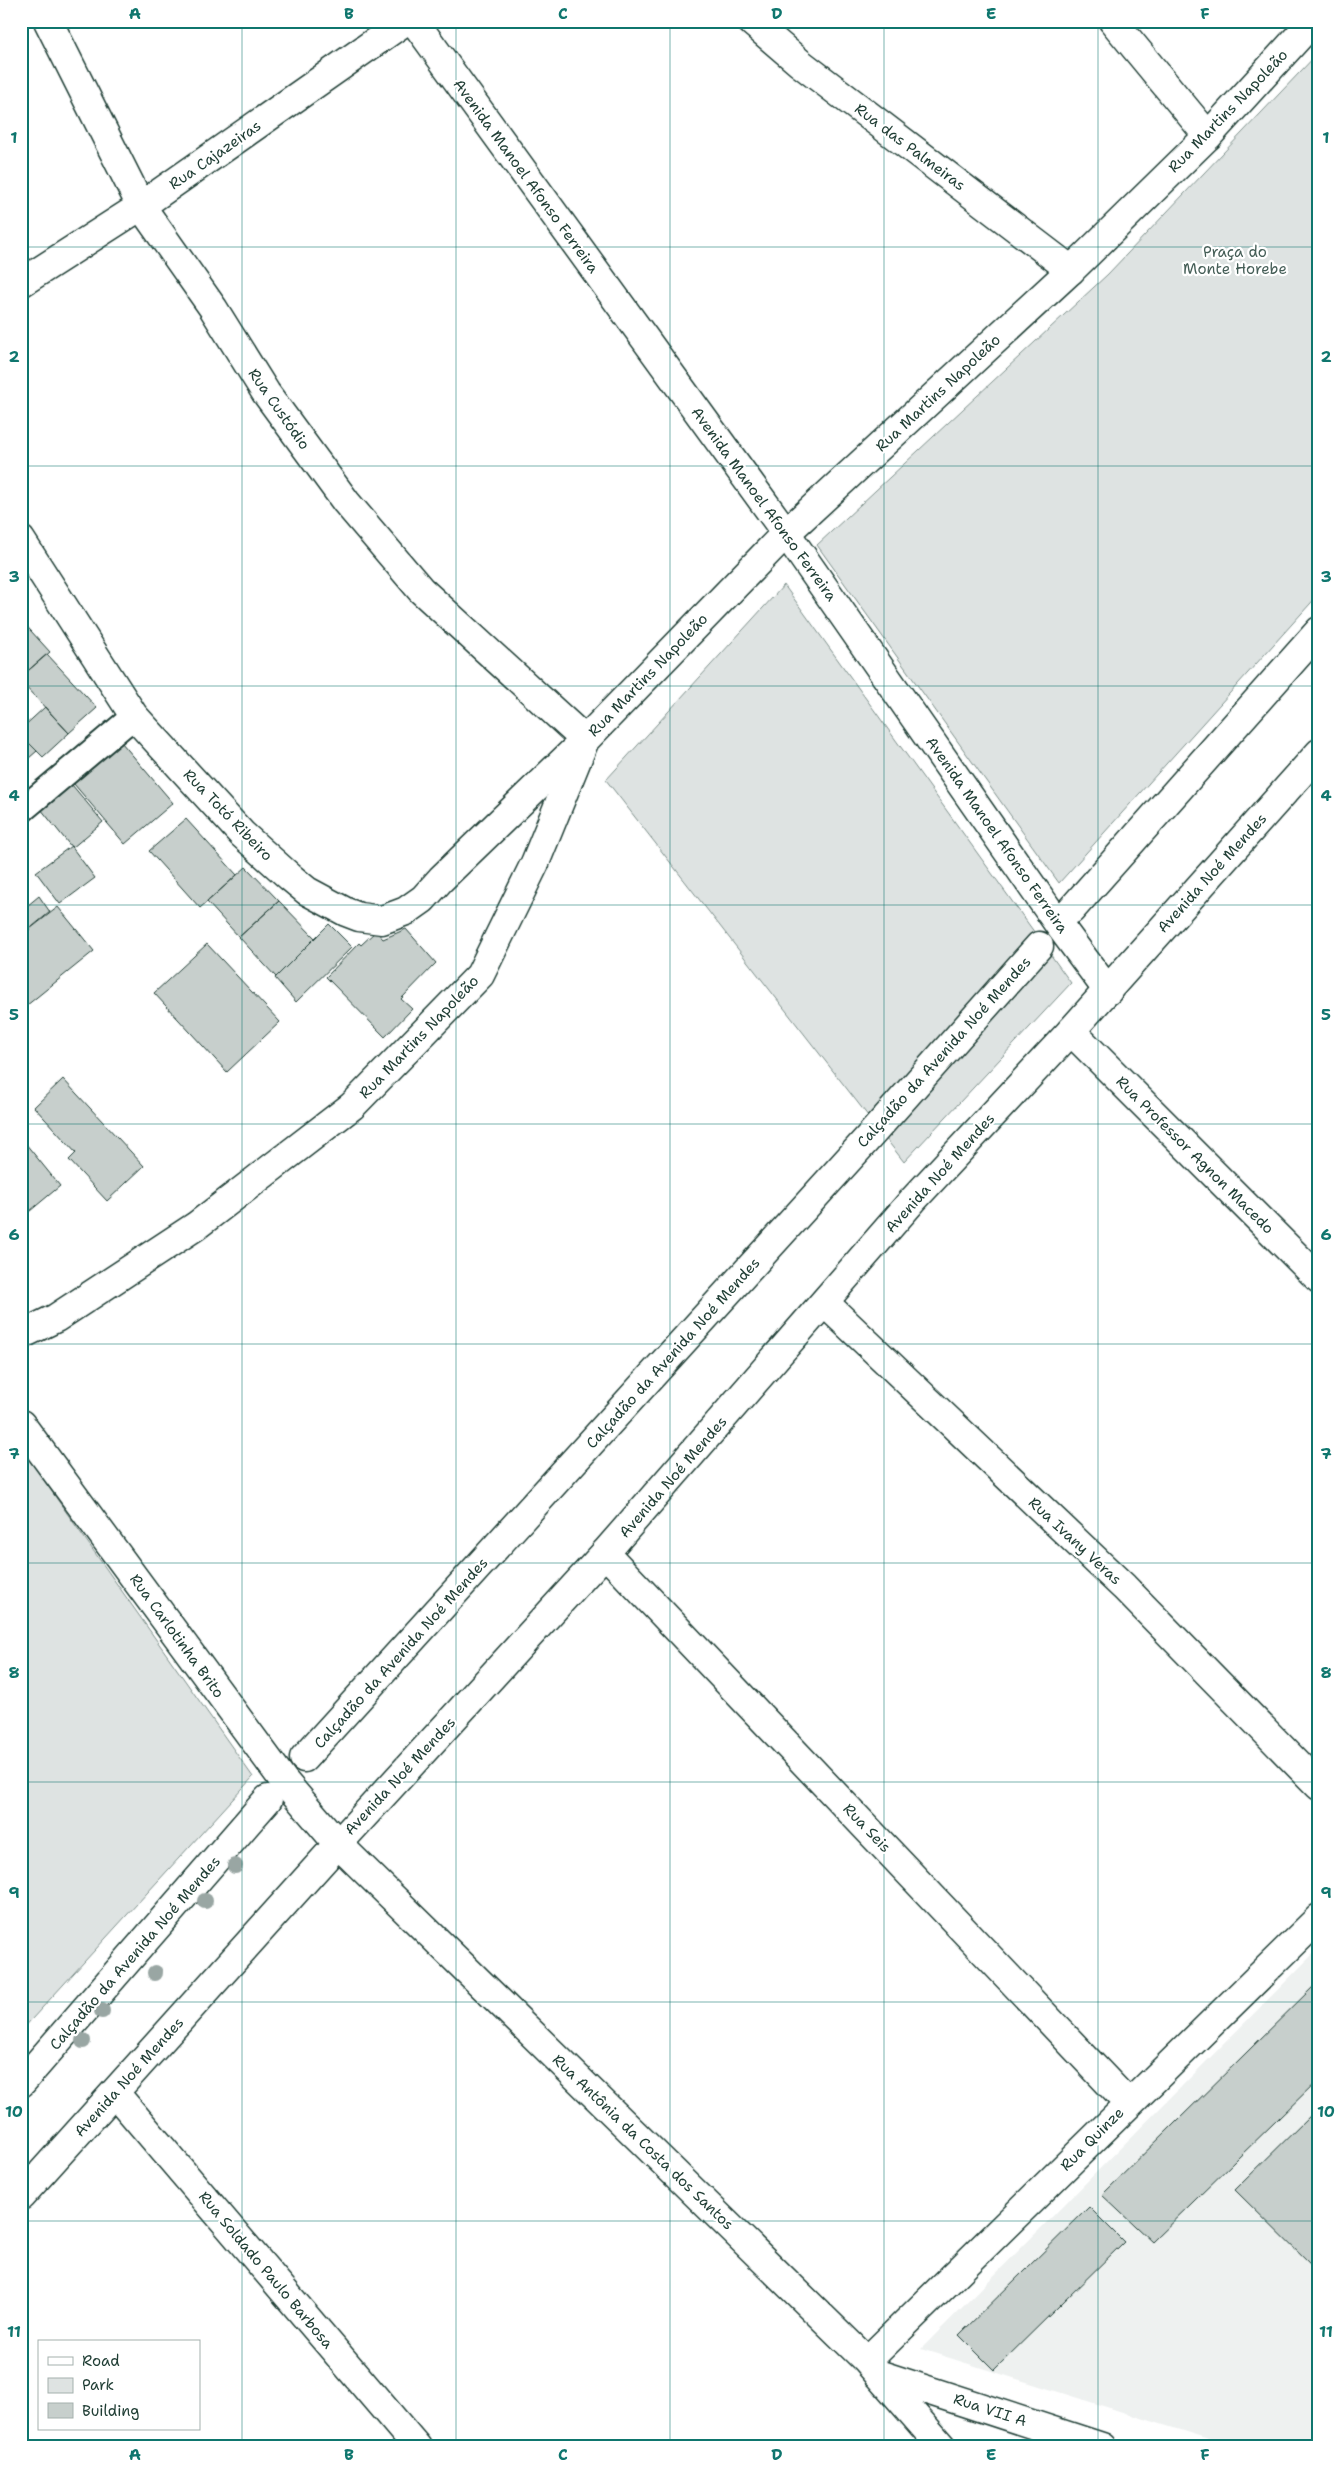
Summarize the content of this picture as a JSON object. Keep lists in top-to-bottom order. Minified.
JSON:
{"streets":{"street":["Rua Martins Napoleão","Rua das Palmeiras","Rua Cajazeiras","Avenida Manoel Afonso Ferreira","Rua Custódio","Rua Totó Ribeiro","Avenida Noé Mendes","Calçadão da Avenida Noé Mendes","Rua Professor Agnon Macedo","Rua Ivany Veras","Rua Carlotinha Brito","Rua Seis","Rua Quinze","Rua Antônia da Costa dos Santos","Rua Soldado Paulo Barbosa","Rua VII A"]},"crossings":[["Rua Martins Napoleão","Rua das Palmeiras"],["Rua Martins Napoleão","Avenida Manoel Afonso Ferreira"],["Rua Martins Napoleão","Rua Custódio"],["Rua Martins Napoleão","Rua Totó Ribeiro"],["Rua Cajazeiras","Rua Custódio"],["Avenida Manoel Afonso Ferreira","Avenida Noé Mendes"],["Rua Custódio","Rua Totó Ribeiro"],["Avenida Noé Mendes","Rua Professor Agnon Macedo"],["Avenida Noé Mendes","Rua Ivany Veras"],["Avenida Noé Mendes","Rua Carlotinha Brito"],["Avenida Noé Mendes","Rua Seis"],["Avenida Noé Mendes","Rua Antônia da Costa dos Santos"],["Avenida Noé Mendes","Rua Soldado Paulo Barbosa"],["Rua Carlotinha Brito","Rua Antônia da Costa dos Santos"],["Rua Seis","Rua Quinze"],["Rua Quinze","Rua Antônia da Costa dos Santos"],["Rua Quinze","Rua VII A"],["Rua Antônia da Costa dos Santos","Rua VII A"]],"parks":["Praça do Monte Horebe"],"legend":["Road","Park","Building"],"grid":{"columns":["A","B","C","D","E","F"],"rows":["1","2","3","4","5","6","7","8","9","10","11"]}}
